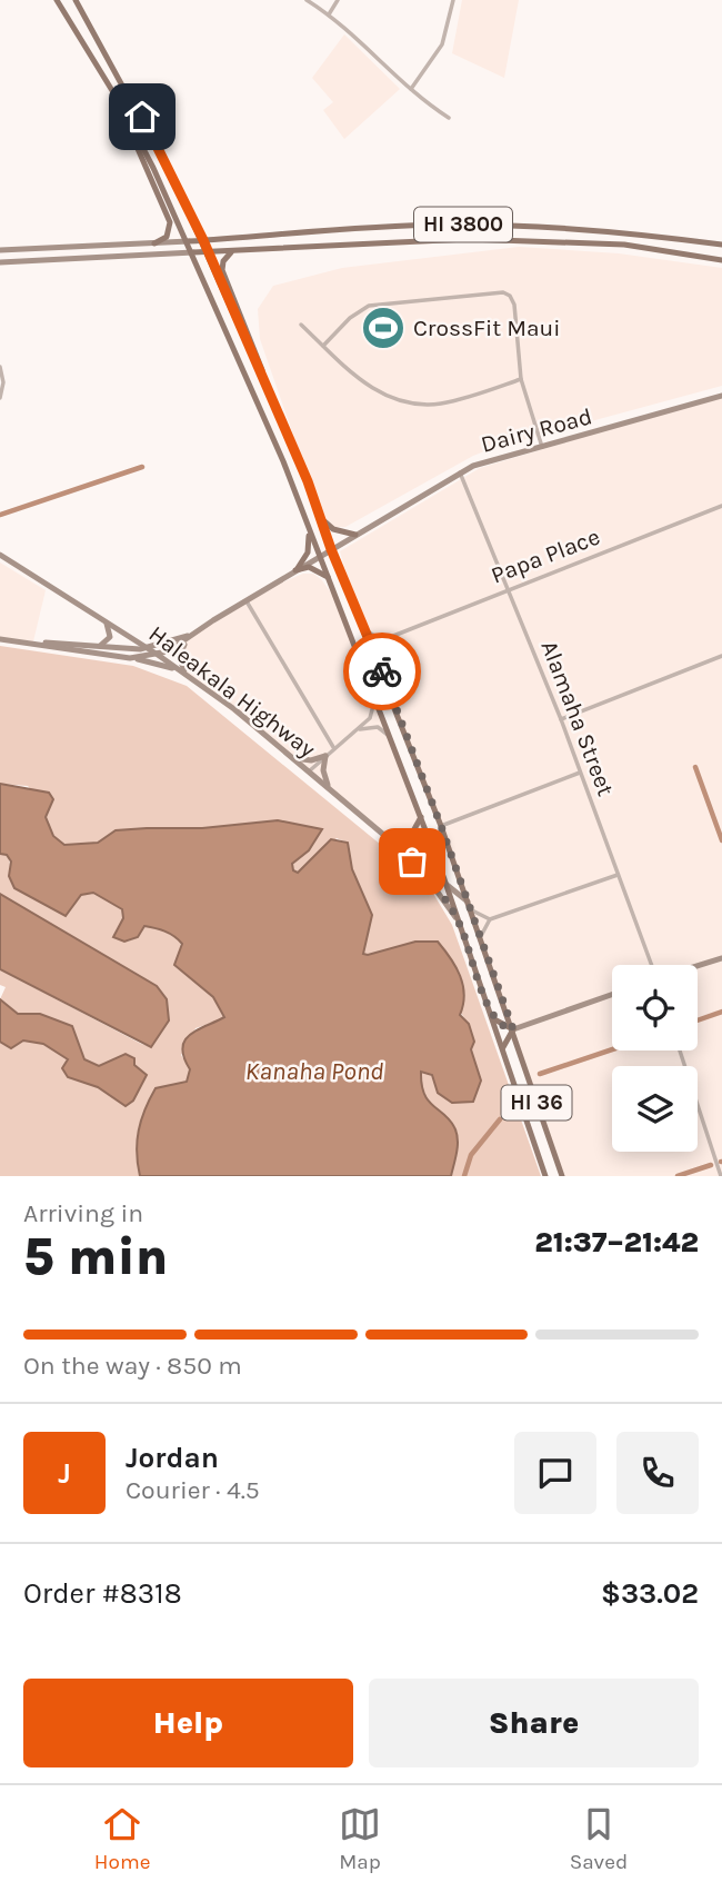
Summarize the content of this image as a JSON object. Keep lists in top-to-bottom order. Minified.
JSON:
{"streets":{"main road":["HI 3800","HI 36"],"street":["Dairy Road","Papa Place","Haleakala Highway","Alamaha Street"]},"crossings":[["HI 3800","HI 36"],["Dairy Road","Alamaha Street"],["Dairy Road","HI 36"],["Papa Place","Alamaha Street"],["Haleakala Highway","HI 36"]],"water":["Kanaha Pond"],"places":{"sports":["CrossFit Maui"]},"page":{"heading":["5 min","Arriving in","21:37–21:42"],"panel":["Jordan","Courier · 4.5","Order #8318","$33.02"],"bar":"On the way · 850 m","round":"J","buttons":["Help","Share"],"tabs":["Home","Map","Saved"]}}
